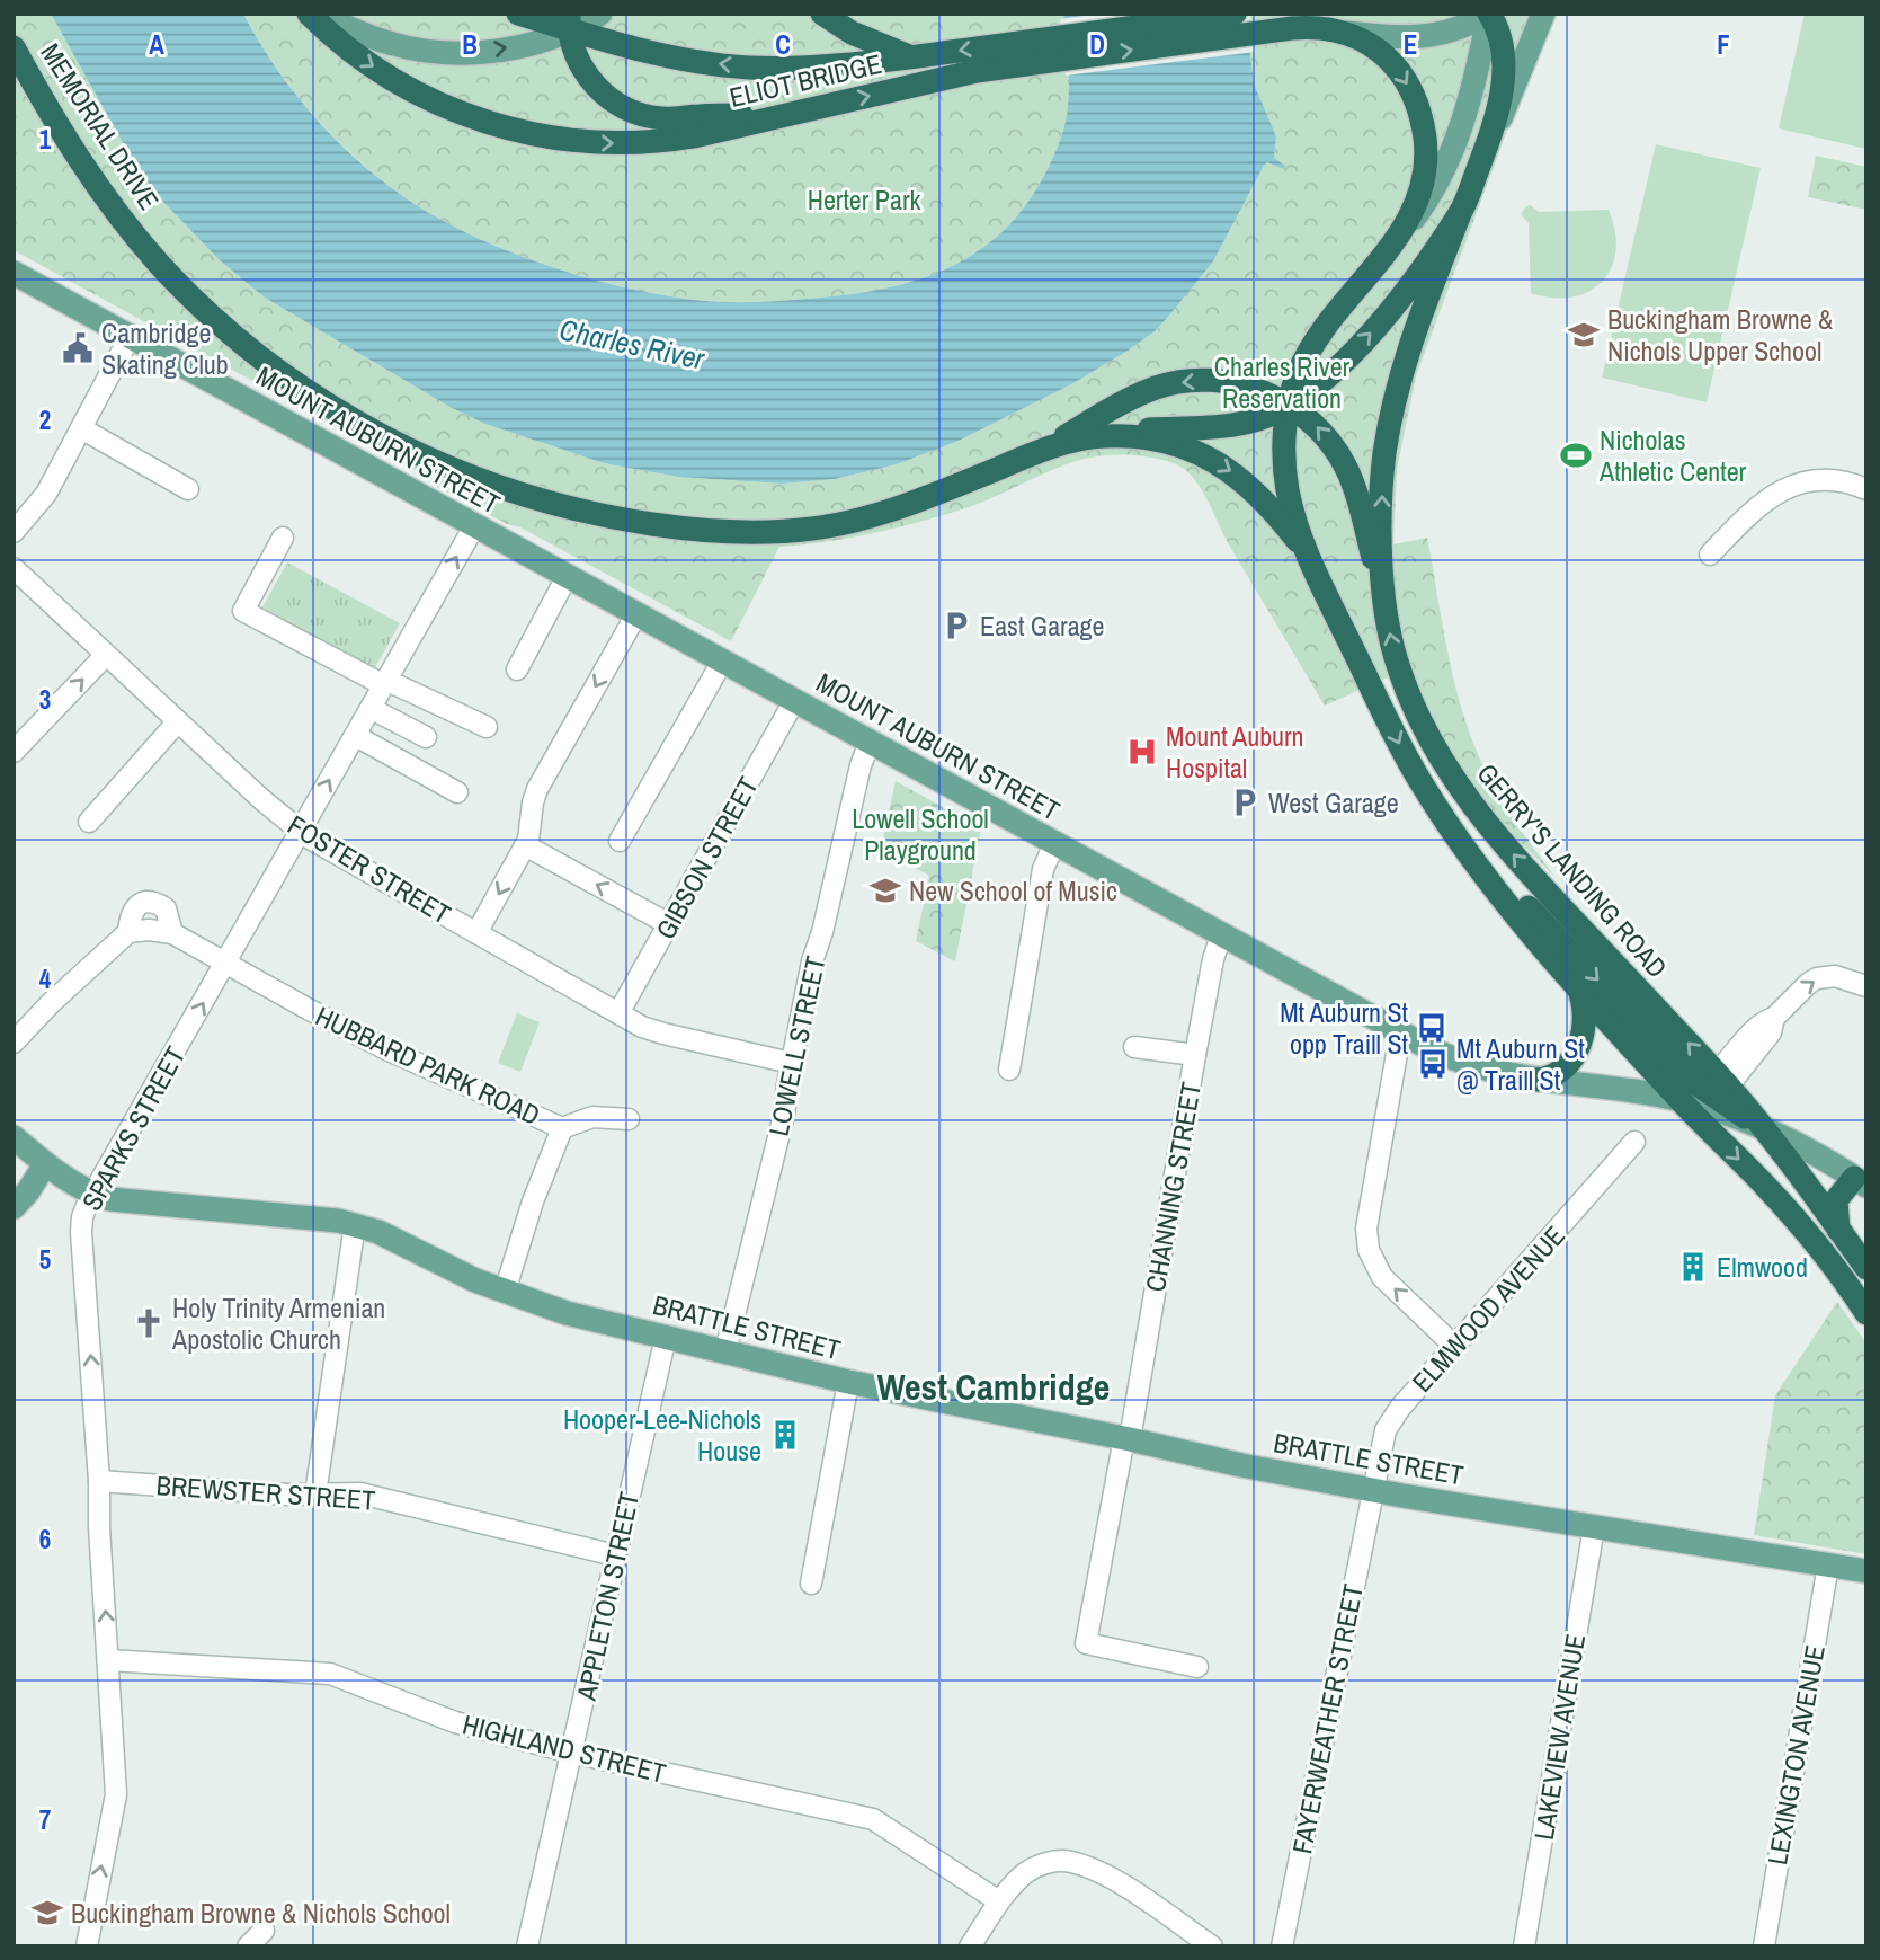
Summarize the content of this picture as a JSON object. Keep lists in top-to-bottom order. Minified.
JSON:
{"streets":{"highway":["ELIOT BRIDGE","MEMORIAL DRIVE","GERRY'S LANDING ROAD"],"main road":["MOUNT AUBURN STREET","BRATTLE STREET"],"street":["GIBSON STREET","FOSTER STREET","LOWELL STREET","HUBBARD PARK ROAD","SPARKS STREET","CHANNING STREET","ELMWOOD AVENUE","BREWSTER STREET","APPLETON STREET","FAYERWEATHER STREET","LAKEVIEW AVENUE","HIGHLAND STREET","LEXINGTON AVENUE"]},"crossings":[["MOUNT AUBURN STREET","GIBSON STREET"],["MOUNT AUBURN STREET","GERRY'S LANDING ROAD"],["MOUNT AUBURN STREET","LOWELL STREET"],["MOUNT AUBURN STREET","SPARKS STREET"],["MOUNT AUBURN STREET","CHANNING STREET"],["GIBSON STREET","FOSTER STREET"],["FOSTER STREET","LOWELL STREET"],["FOSTER STREET","SPARKS STREET"],["LOWELL STREET","BRATTLE STREET"],["HUBBARD PARK ROAD","SPARKS STREET"],["HUBBARD PARK ROAD","BRATTLE STREET"],["SPARKS STREET","BRATTLE STREET"],["SPARKS STREET","BREWSTER STREET"],["SPARKS STREET","HIGHLAND STREET"],["CHANNING STREET","BRATTLE STREET"],["ELMWOOD AVENUE","BRATTLE STREET"],["ELMWOOD AVENUE","FAYERWEATHER STREET"],["BRATTLE STREET","APPLETON STREET"],["BRATTLE STREET","FAYERWEATHER STREET"],["BRATTLE STREET","LAKEVIEW AVENUE"],["BRATTLE STREET","LEXINGTON AVENUE"],["BREWSTER STREET","APPLETON STREET"],["APPLETON STREET","HIGHLAND STREET"]],"one_way":["SPARKS STREET"],"districts":["West Cambridge"],"water":["Charles River"],"parks":["Herter Park","Charles River Reservation","Lowell School Playground"],"places":{"school or university":["Buckingham Browne & Nichols Upper School","New School of Music","Buckingham Browne & Nichols School"],"public building":["Cambridge Skating Club"],"sports":["Nicholas Athletic Center"],"parking":["East Garage","West Garage"],"hospital":["Mount Auburn Hospital"],"bus stop":["Mt Auburn St opp Traill St","Mt Auburn St @ Traill St"],"building":["Elmwood","Hooper-Lee-Nichols House"],"church":["Holy Trinity Armenian Apostolic Church"]},"grid":{"columns":["A","B","C","D","E","F"],"rows":["1","2","3","4","5","6","7"]}}
